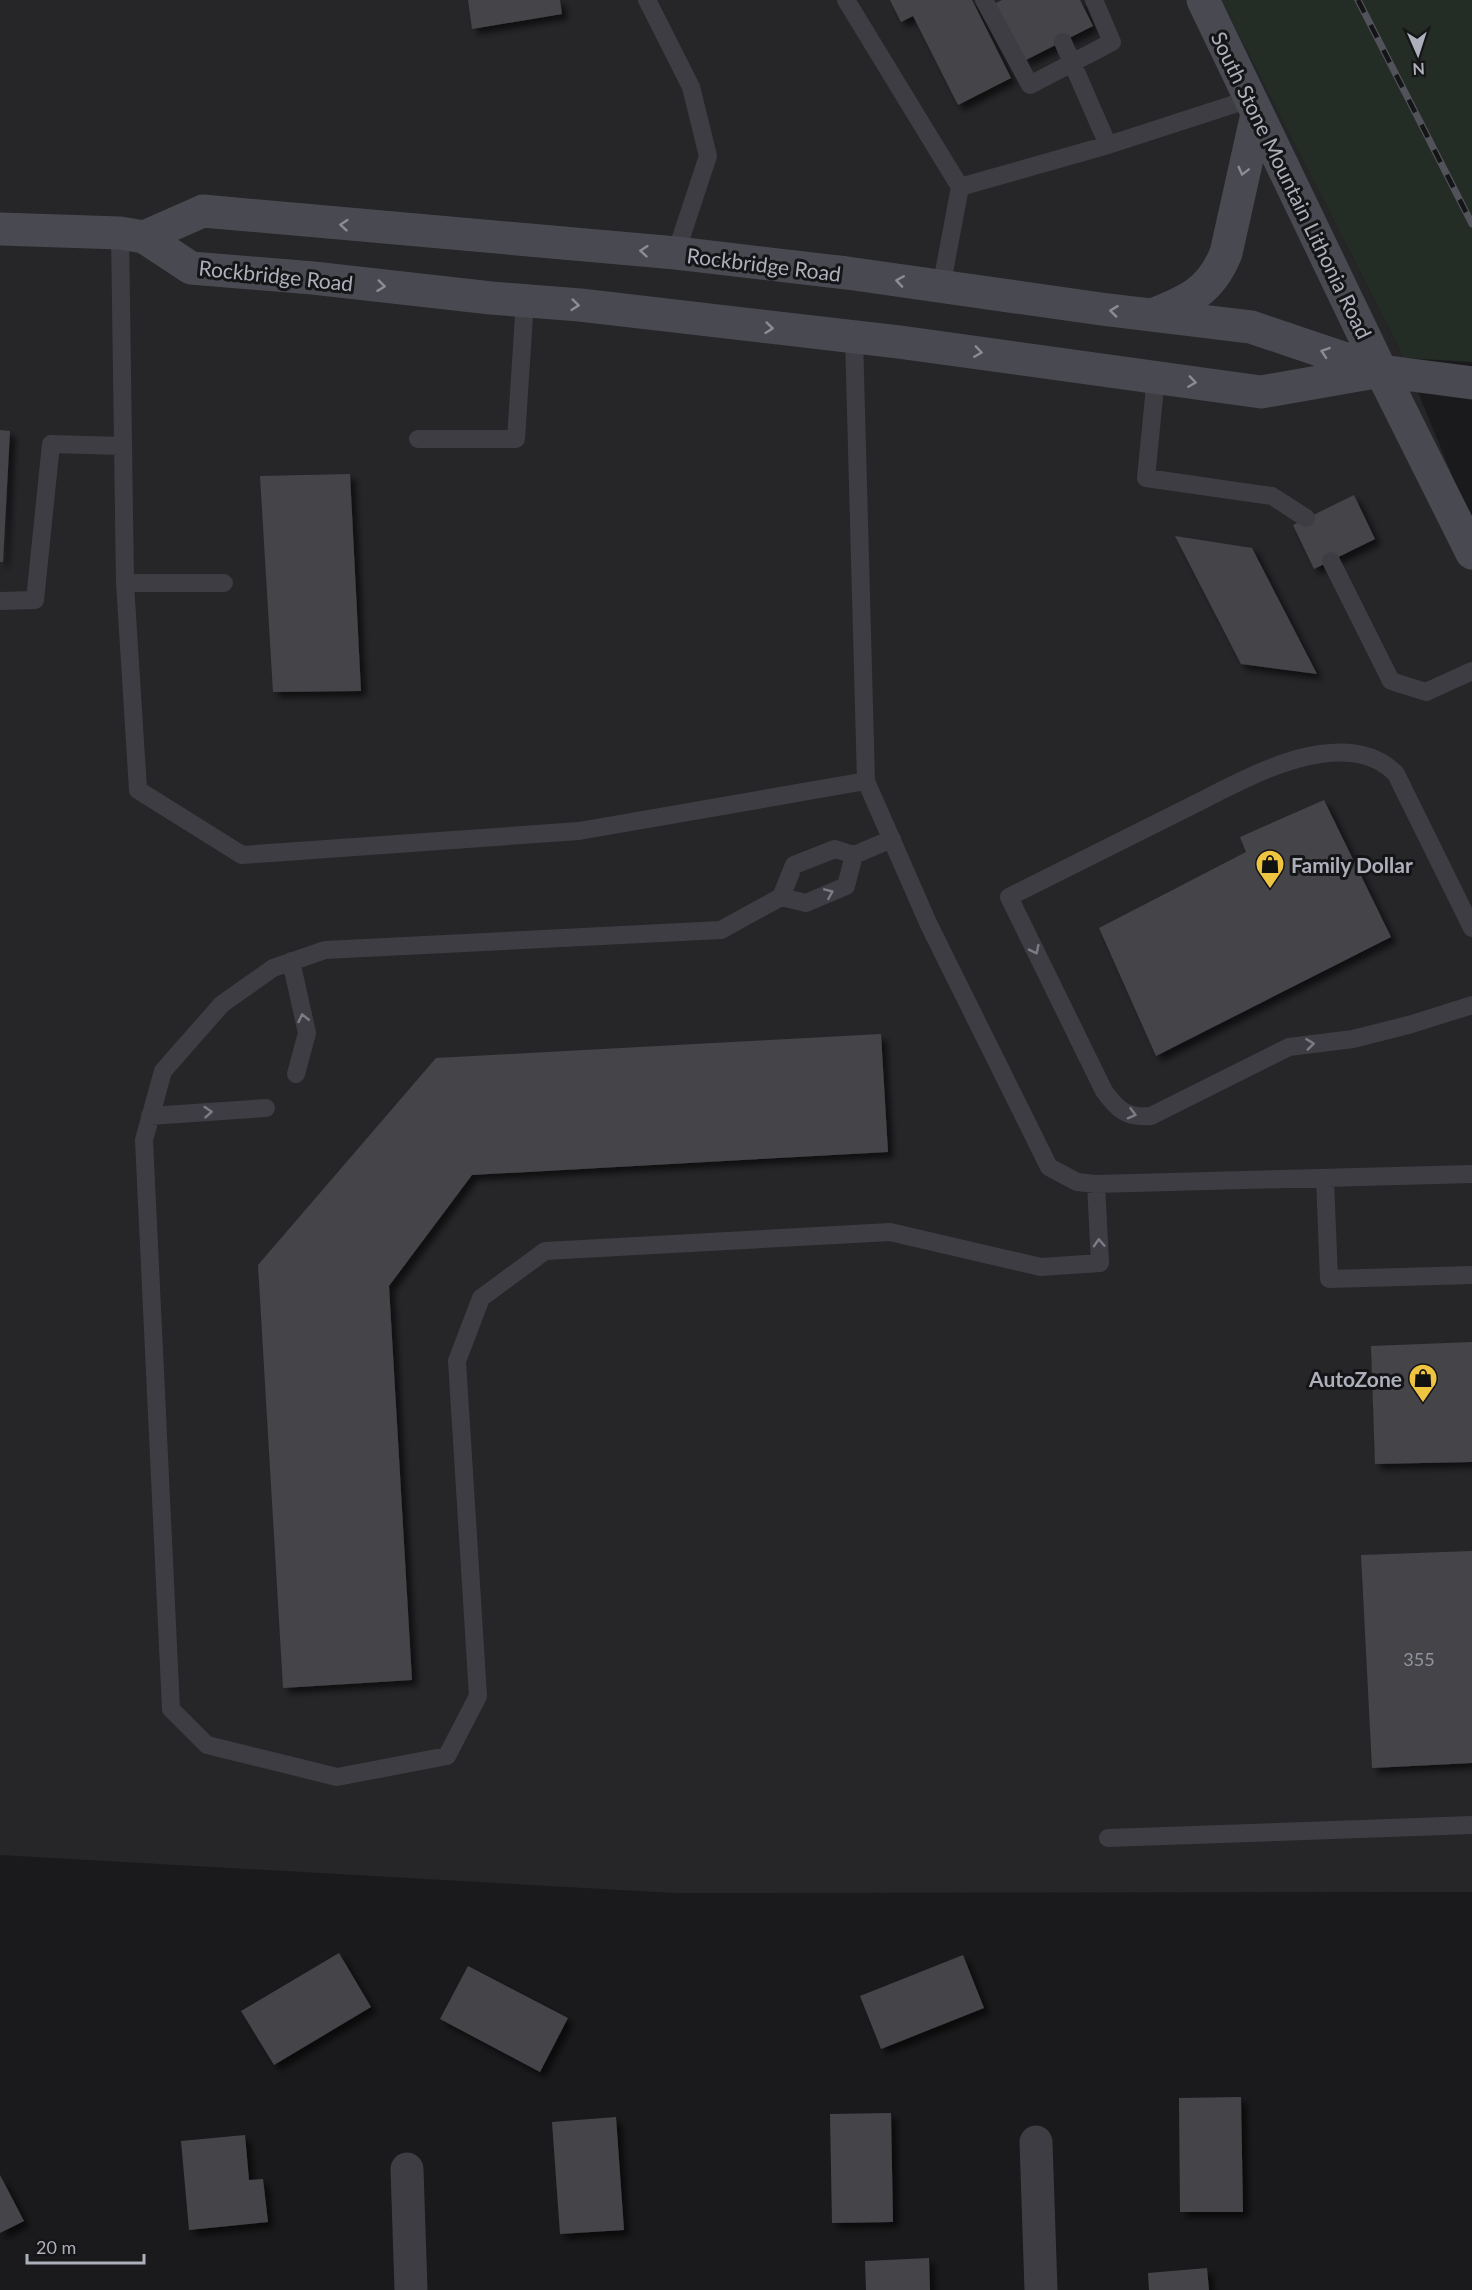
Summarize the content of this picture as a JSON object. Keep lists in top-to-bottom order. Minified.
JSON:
{"streets":{"main road":["South Stone Mountain Lithonia Road","Rockbridge Road"]},"crossings":[["South Stone Mountain Lithonia Road","Rockbridge Road"]],"places":{"shop":["Family Dollar","AutoZone"]},"house_numbers":["355"],"scale_bar":"20 m","north":"bottom"}
